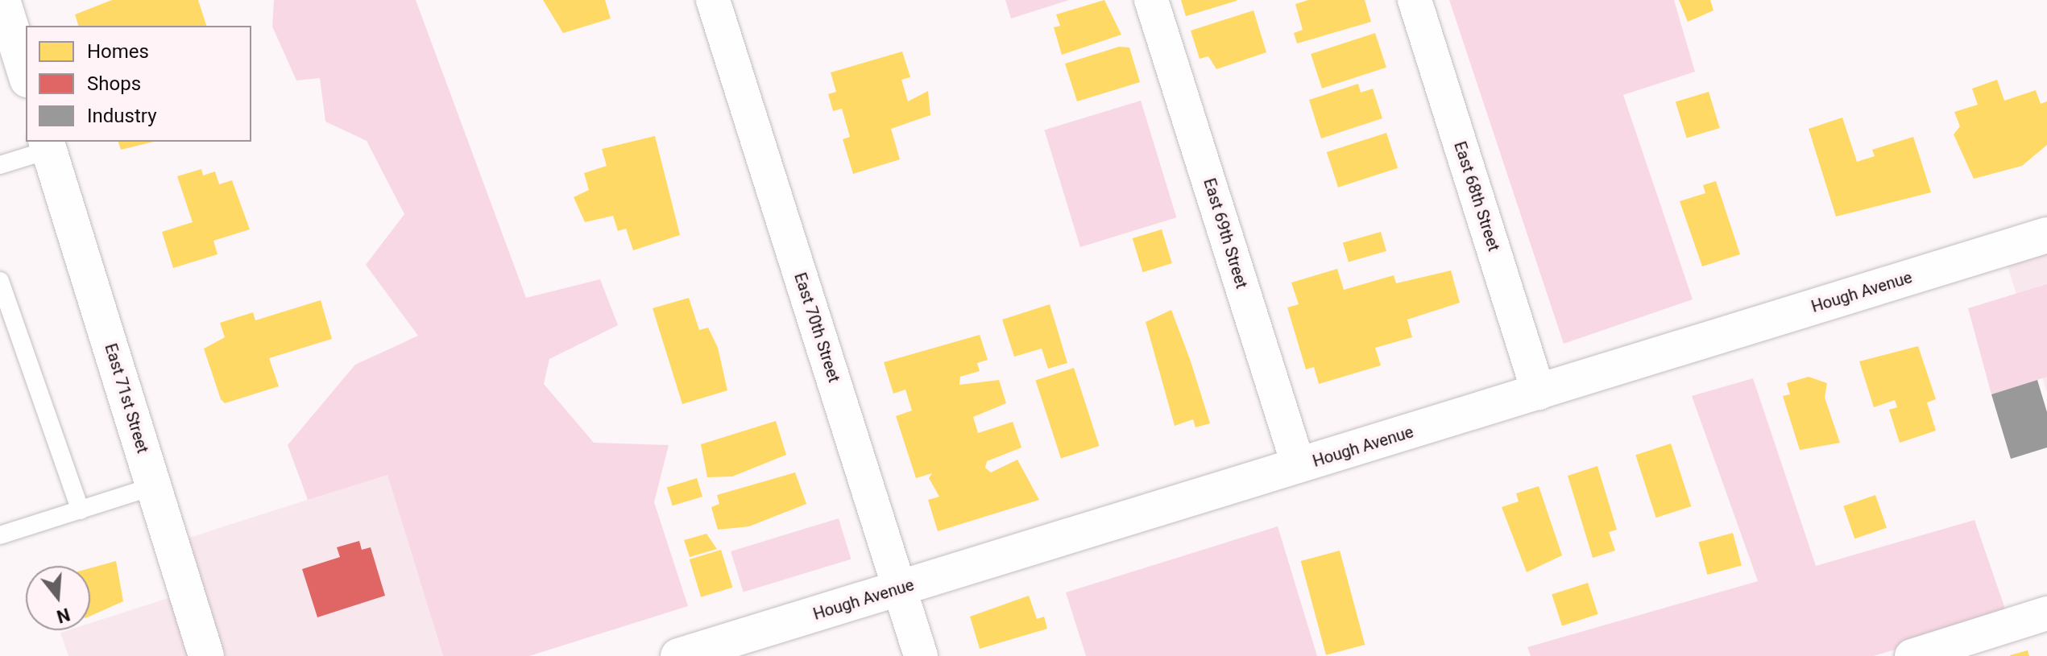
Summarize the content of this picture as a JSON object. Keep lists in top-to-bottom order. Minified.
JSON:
{"streets":{"street":["East 68th Street","East 69th Street","Hough Avenue","East 70th Street","East 71st Street"]},"crossings":[["East 68th Street","Hough Avenue"],["East 69th Street","Hough Avenue"],["Hough Avenue","East 70th Street"]],"legend":["Homes","Shops","Industry"],"north":"bottom"}
